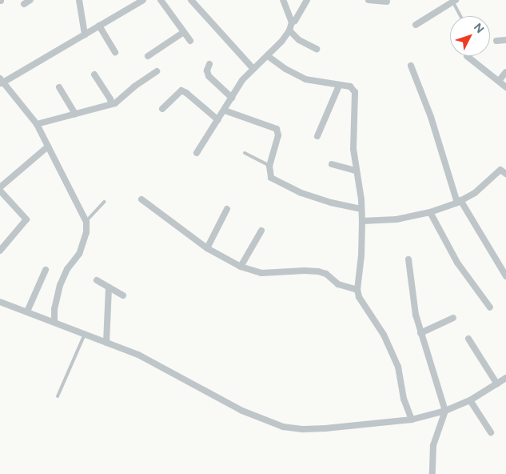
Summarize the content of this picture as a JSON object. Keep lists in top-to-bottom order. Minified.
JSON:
{"north":"top right"}
